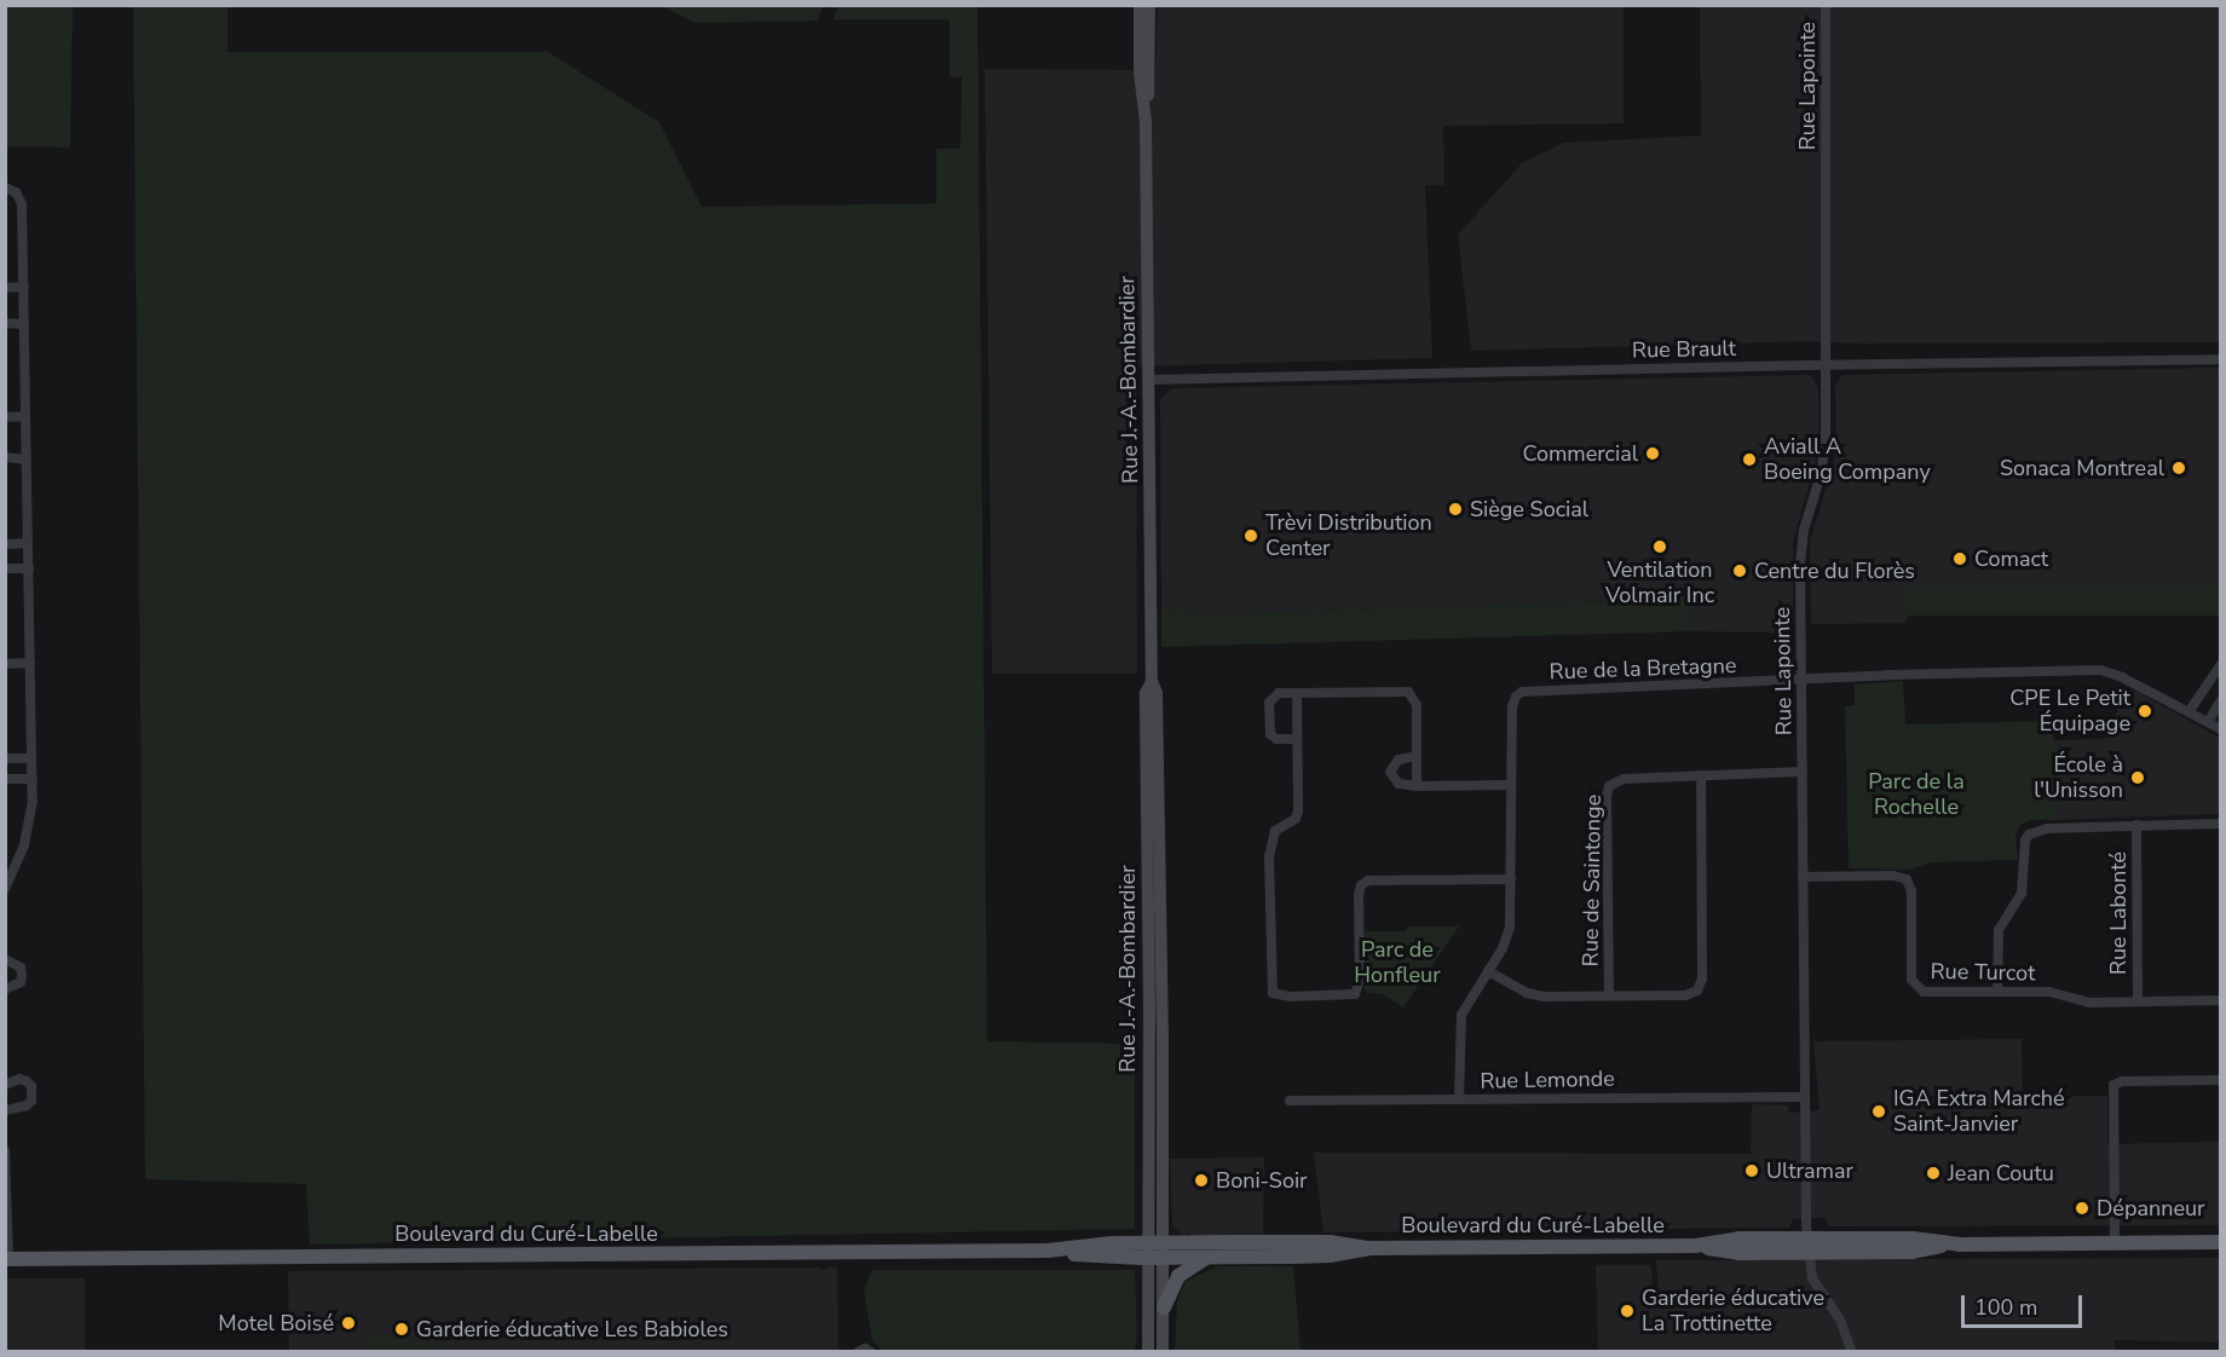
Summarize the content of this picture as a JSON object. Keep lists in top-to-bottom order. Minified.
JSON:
{"streets":{"main road":["Boulevard du Curé-Labelle"],"street":["Rue Lapointe","Rue Brault","Rue J.-A.-Bombardier","Rue de la Bretagne","Rue de Saintonge","Rue Labonté","Rue Turcot","Rue Lemonde"]},"crossings":[["Rue Lapointe","Rue Brault"],["Rue Lapointe","Rue de la Bretagne"],["Rue Lapointe","Rue de Saintonge"],["Rue Lapointe","Rue Turcot"],["Rue Lapointe","Rue Lemonde"],["Rue Lapointe","Boulevard du Curé-Labelle"],["Rue Brault","Rue J.-A.-Bombardier"],["Rue J.-A.-Bombardier","Boulevard du Curé-Labelle"],["Rue de la Bretagne","Rue Lemonde"],["Rue Labonté","Rue Turcot"]],"parks":["Parc de la Rochelle","Parc de Honfleur"],"places":["Commercial","Aviall A Boeing Company","Sonaca Montreal","Siège Social","Trèvi Distribution Center","Ventilation Volmair Inc","Comact","Centre du Florès","CPE Le Petit Équipage","École à l'Unisson","IGA Extra Marché Saint-Janvier","Ultramar","Jean Coutu","Boni-Soir","Dépanneur","Garderie éducative La Trottinette","Motel Boisé","Garderie éducative Les Babioles"],"scale_bar":"100 m"}
